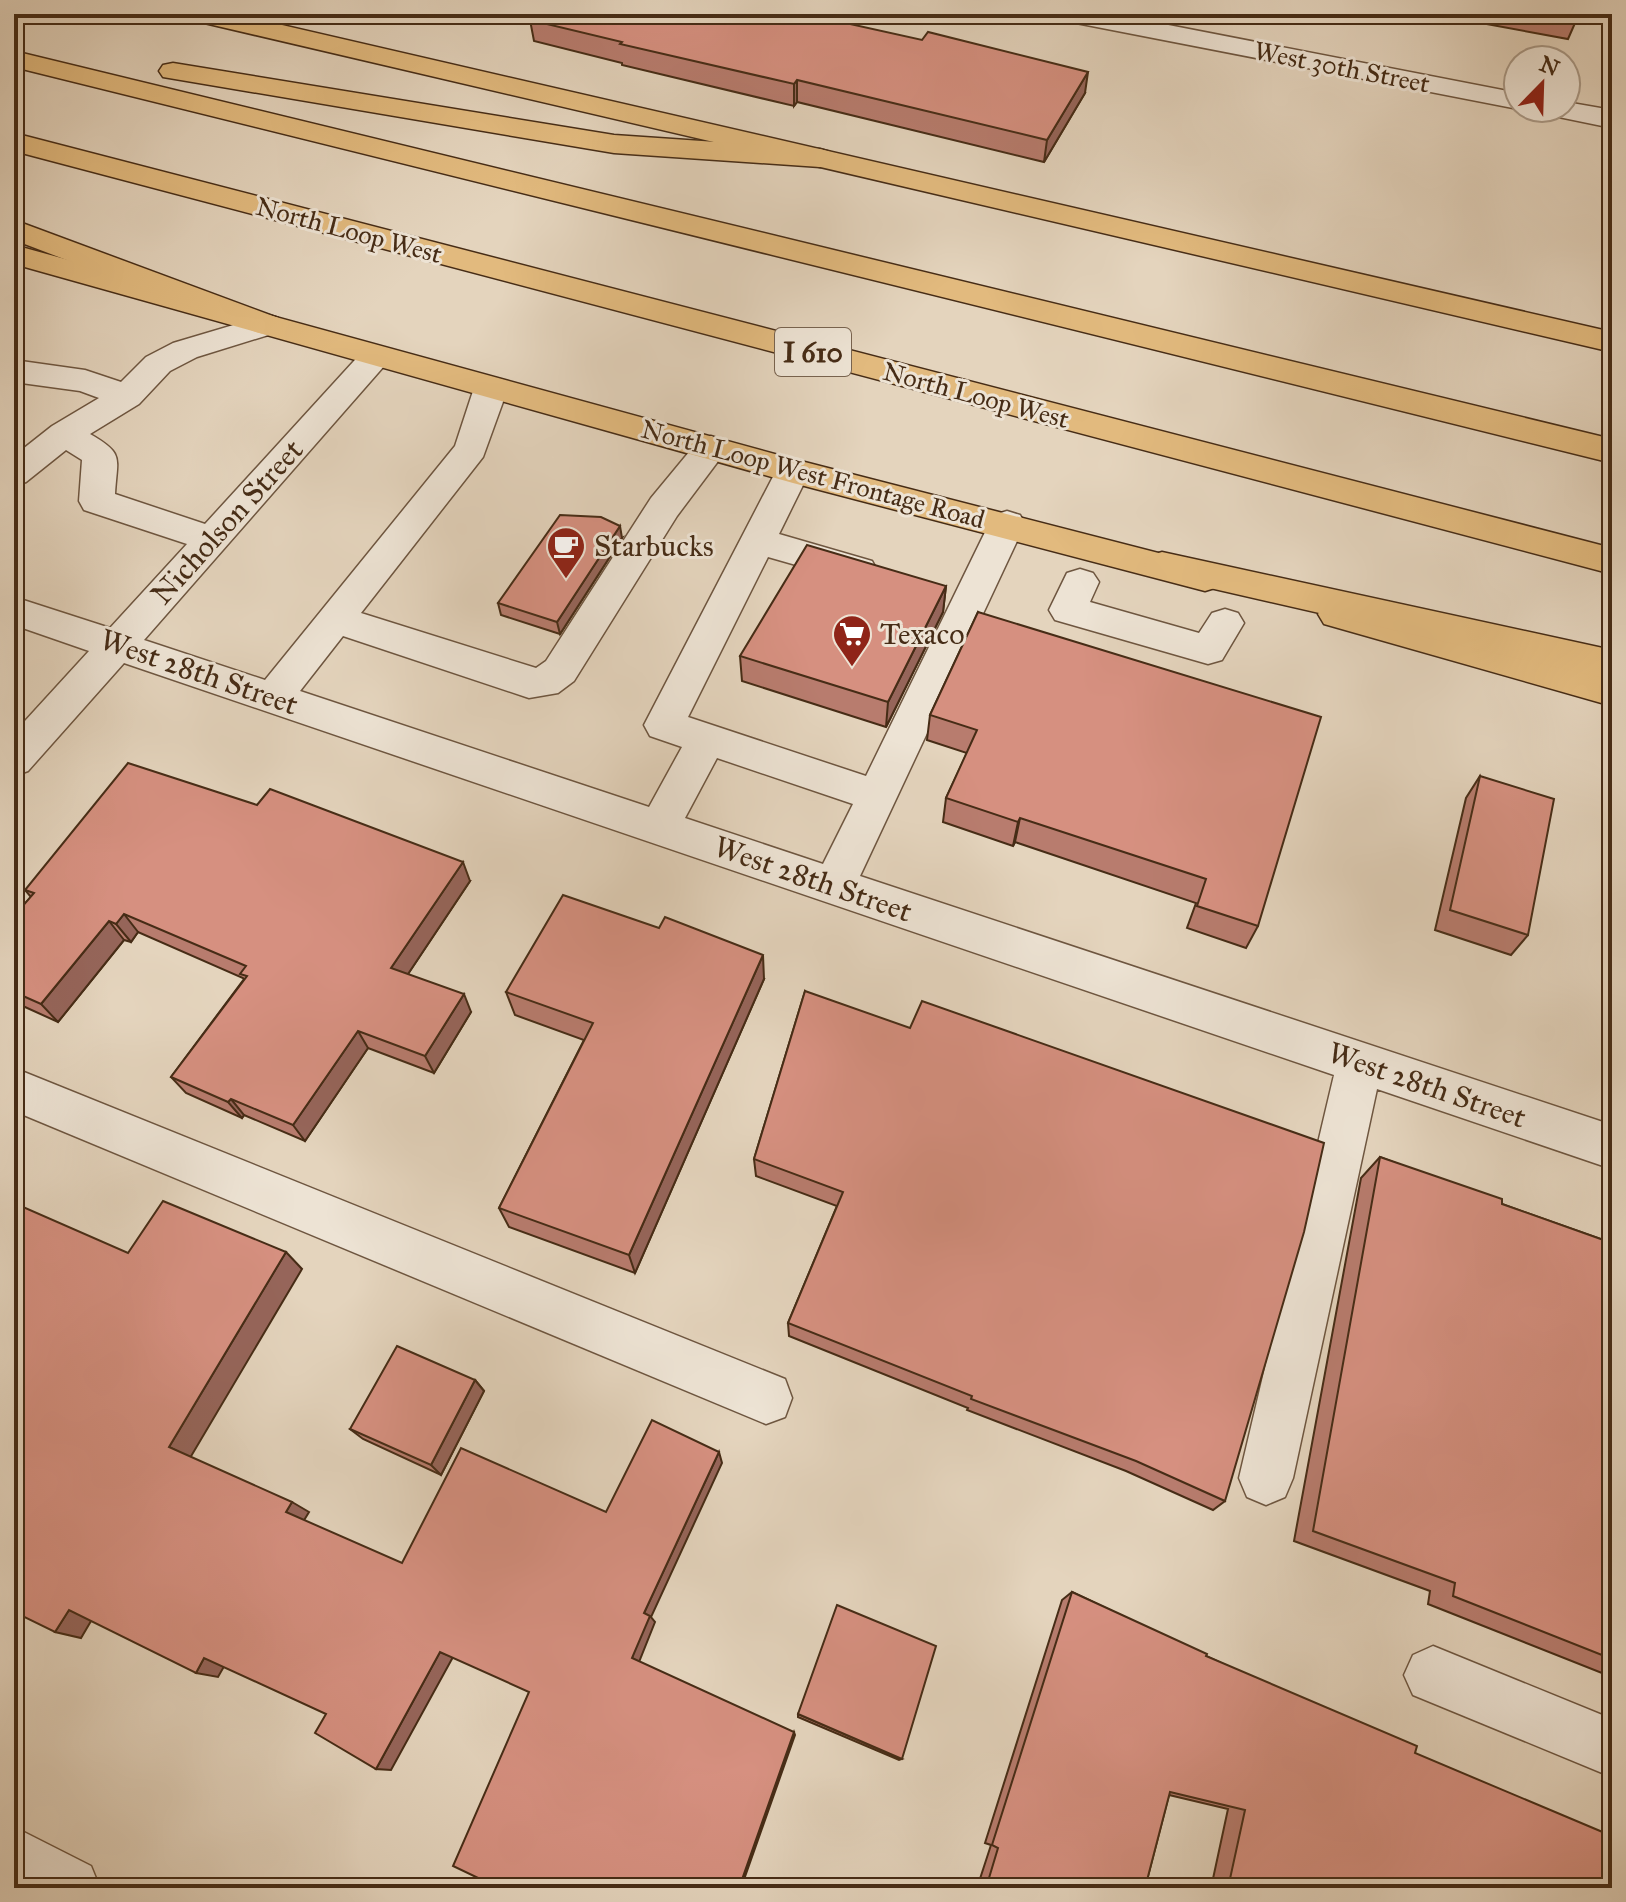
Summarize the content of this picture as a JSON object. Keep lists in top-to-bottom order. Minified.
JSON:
{"streets":{"main road":["North Loop West","I 610","North Loop West Frontage Road"],"street":["West 30th Street","Nicholson Street","West 28th Street"]},"crossings":[["North Loop West Frontage Road","Nicholson Street"],["Nicholson Street","West 28th Street"]],"places":{"cafe":["Starbucks"],"supermarket":["Texaco"]},"north":"top right"}
